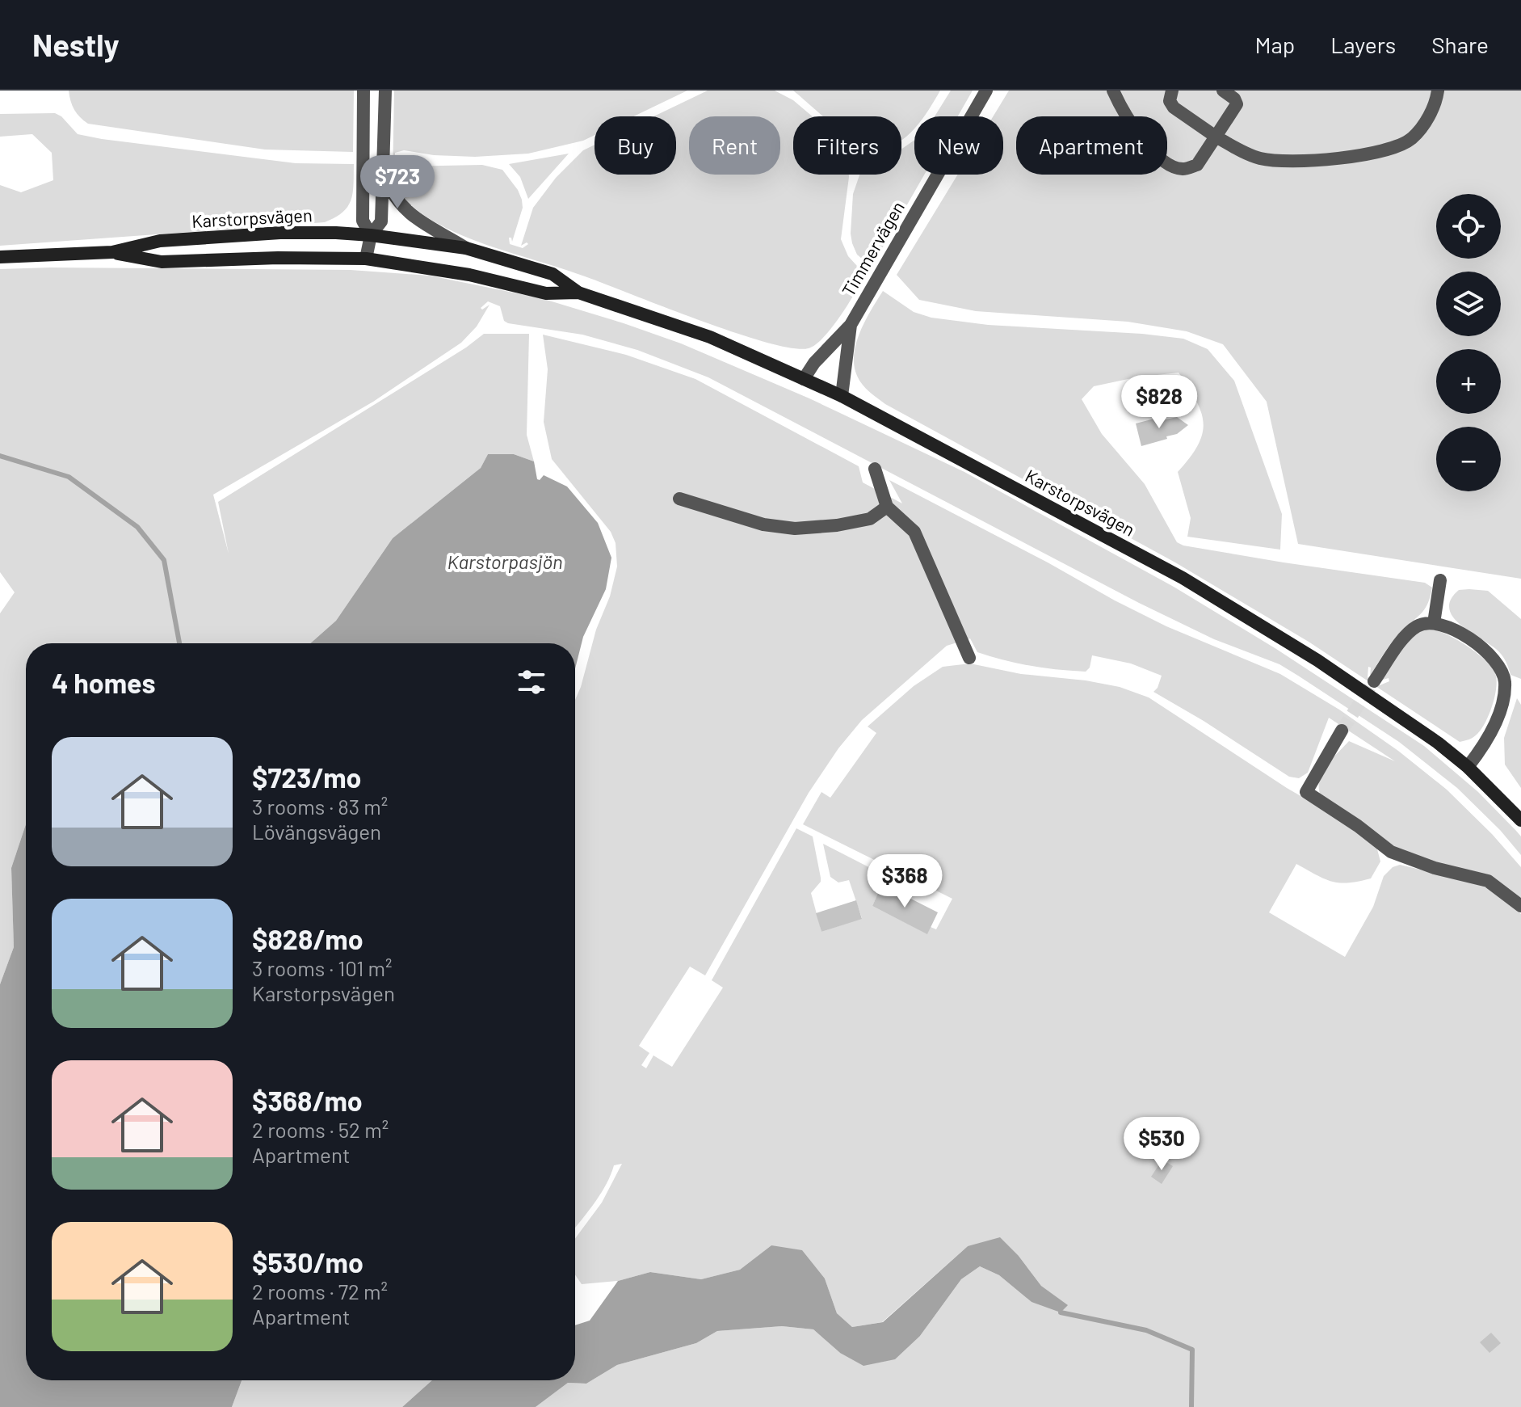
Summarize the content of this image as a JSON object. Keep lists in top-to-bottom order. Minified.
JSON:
{"streets":{"main road":["Karstorpsvägen"],"street":["Timmervägen"]},"crossings":[["Karstorpsvägen","Timmervägen"]],"water":["Karstorpasjön"],"page":{"header":"Nestly","nav":["Map","Layers","Share"],"chip":["Buy","Rent","Filters","New","Apartment"],"price":["$723","$828","$368","$530"],"map_buttons":["+","−"],"heading":"4 homes","list":[{"name":"$723/mo","note":"3 rooms · 83 m² · Lövängsvägen"},{"name":"$828/mo","note":"3 rooms · 101 m² · Karstorpsvägen"},{"name":"$368/mo","note":"2 rooms · 52 m² · Apartment"},{"name":"$530/mo","note":"2 rooms · 72 m² · Apartment"}]}}
